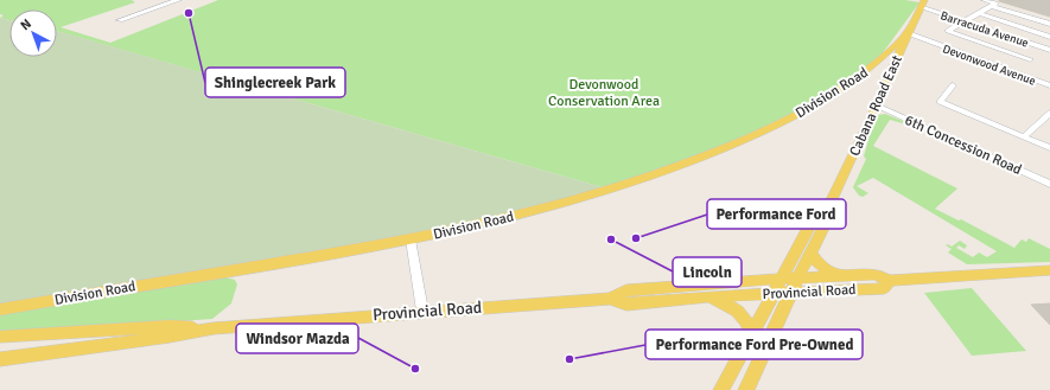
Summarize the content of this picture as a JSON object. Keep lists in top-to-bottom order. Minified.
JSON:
{"streets":{"main road":["Division Road","Cabana Road East","Provincial Road"],"street":["Barracuda Avenue","Devonwood Avenue","6th Concession Road"]},"crossings":[["Barracuda Avenue","Cabana Road East"],["Devonwood Avenue","Division Road"],["Devonwood Avenue","Cabana Road East"],["Division Road","Cabana Road East"],["Cabana Road East","6th Concession Road"],["Cabana Road East","Provincial Road"]],"parks":["Devonwood Conservation Area"],"places":["Shinglecreek Park","Performance Ford","Lincoln","Performance Ford Pre-Owned","Windsor Mazda"],"north":"top left"}
